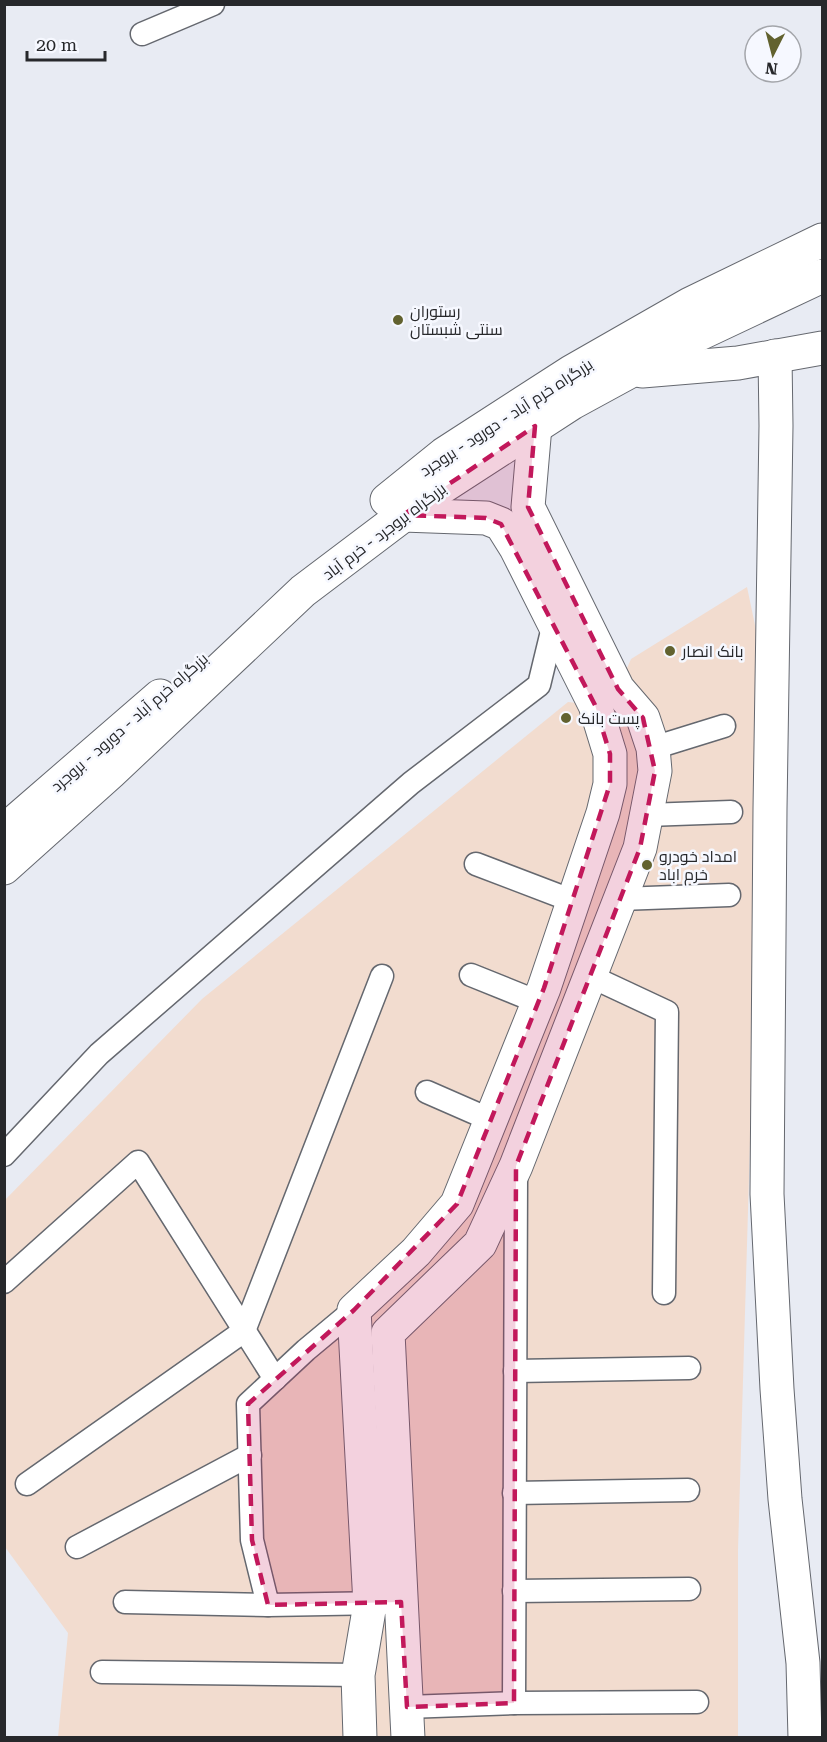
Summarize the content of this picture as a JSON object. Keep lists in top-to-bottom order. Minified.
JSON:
{"streets":{"main road":["بزرگراه خرم آباد - دورود - بروجرد","بزرگراه بروجرد - خرم آباد"]},"places":["رستوران سنتی شبستان","بانک انصار","پست بانک","امداد خودرو خرم اباد"],"scale_bar":"20 m","north":"bottom"}
